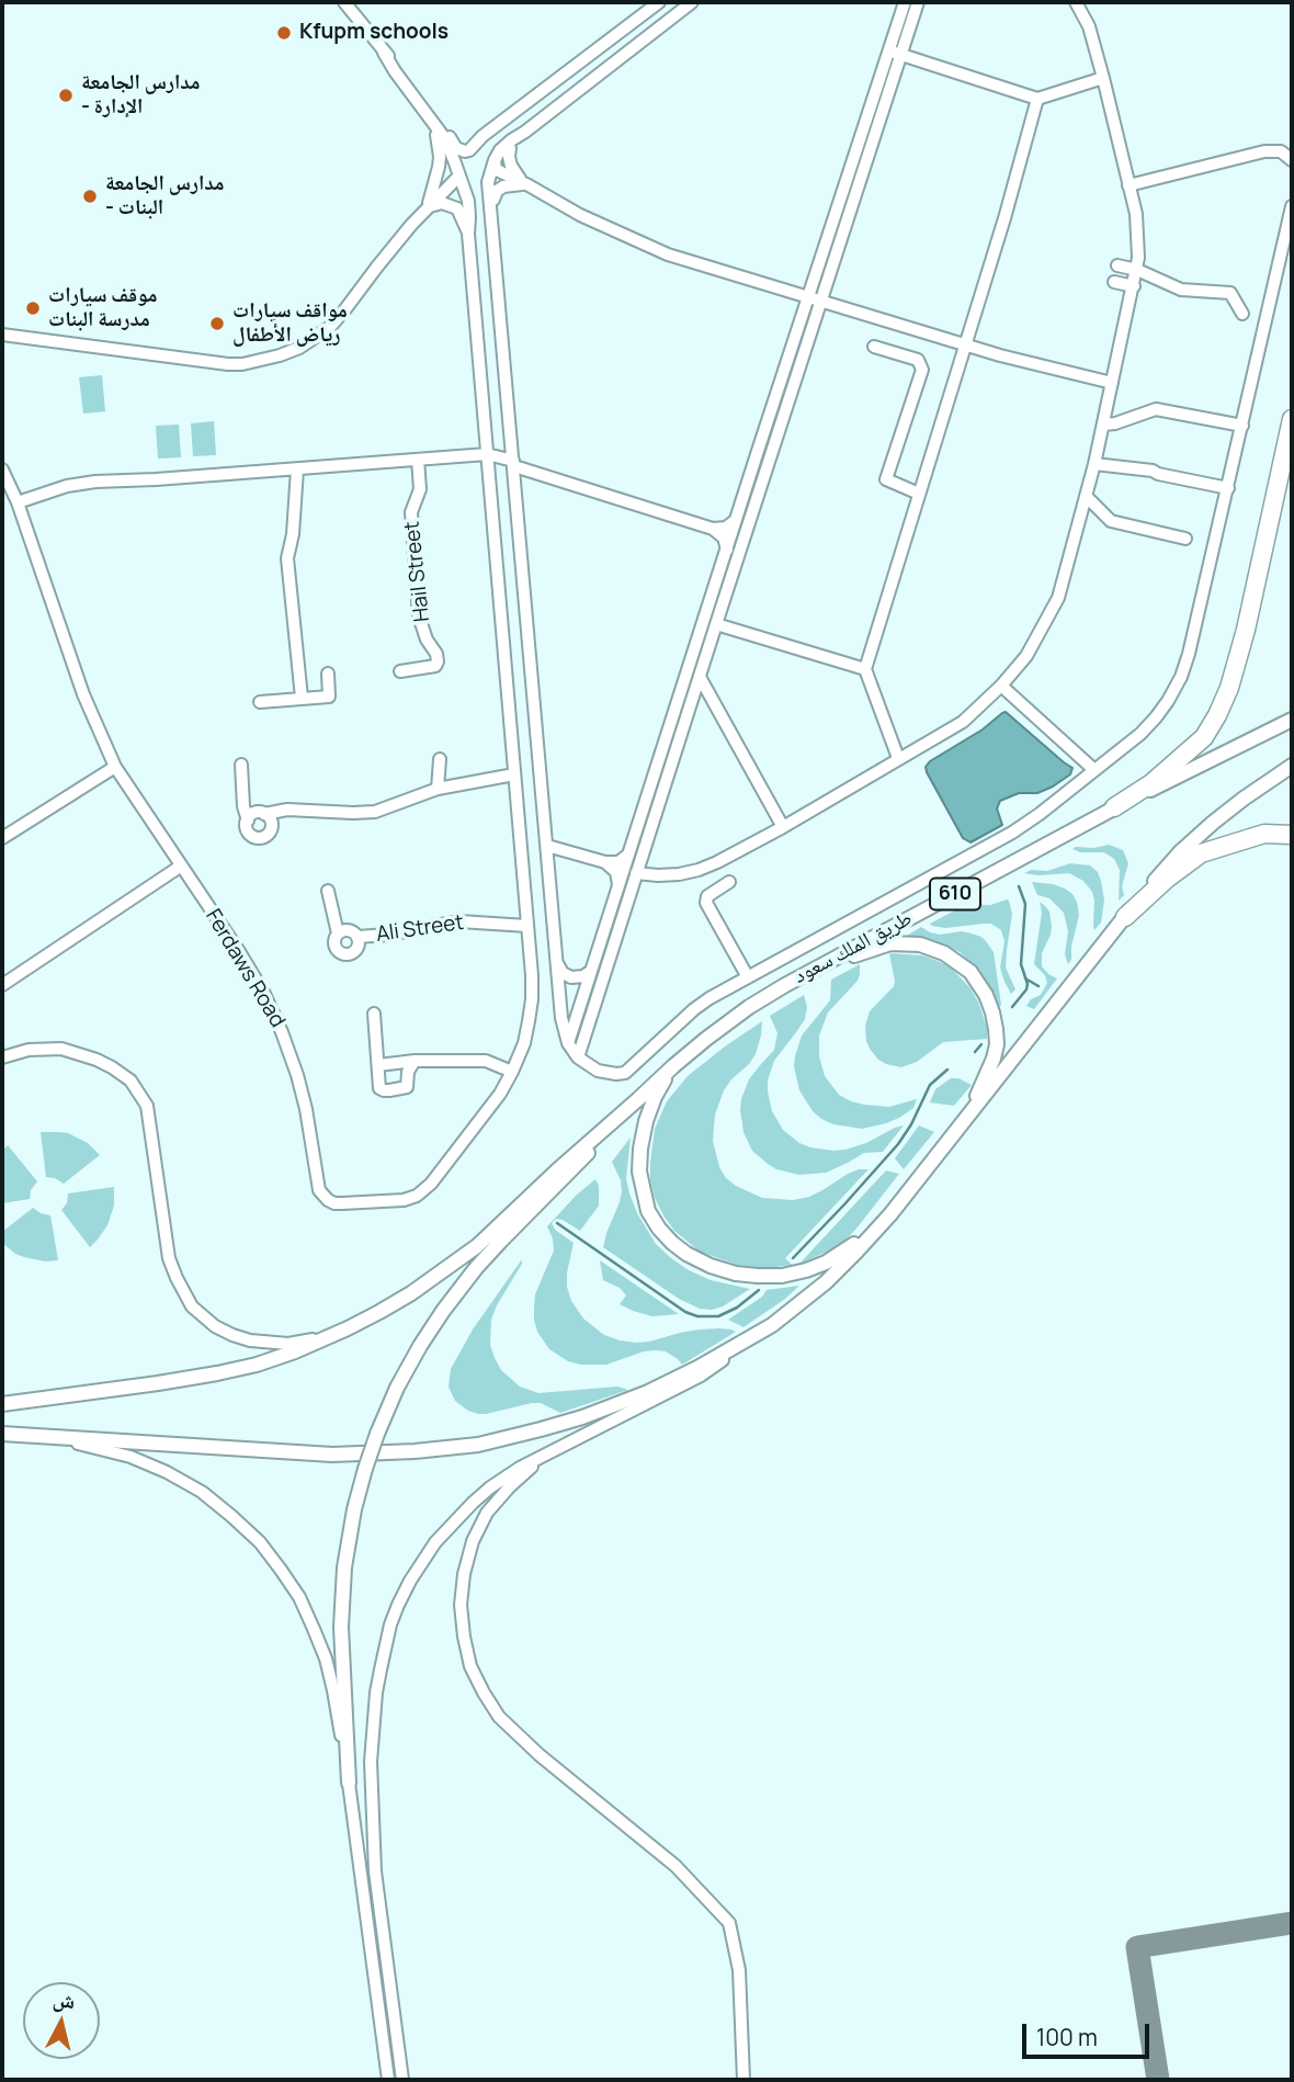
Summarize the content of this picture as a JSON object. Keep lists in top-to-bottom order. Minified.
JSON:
{"streets":{"main road":["610","طريق الملك سعود"],"street":["Hail Street","Ali Street","Ferdaws Road"]},"crossings":[["Ali Street","Ferdaws Road"]],"places":["Kfupm schools","مدارس الجامعة - الإدارة","مدارس الجامعة - البنات","موقف سيارات مدرسة البنات","مواقف سيارات رياض الأطفال"],"scale_bar":"100 m","north":"top"}
